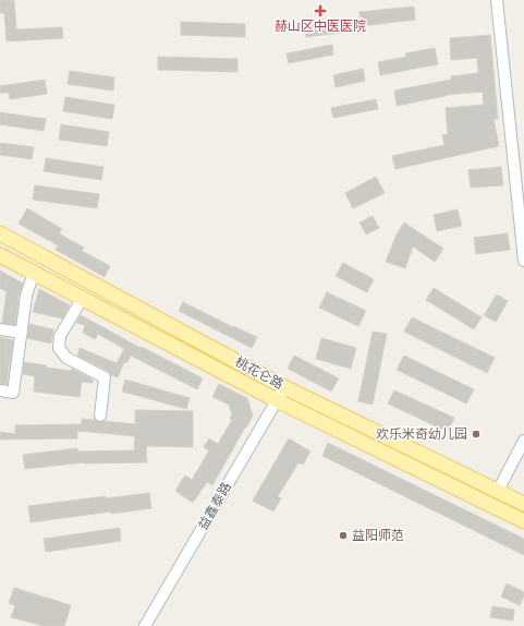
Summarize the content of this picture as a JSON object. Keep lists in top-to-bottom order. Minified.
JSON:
{"streets":{"main road":["桃花仑路"],"street":["益鑫泰路"]},"crossings":[["桃花仑路","益鑫泰路"]],"places":{"health":["赫山区中医医院"],"other":["欢乐米奇幼儿园","益阳师范"]}}
